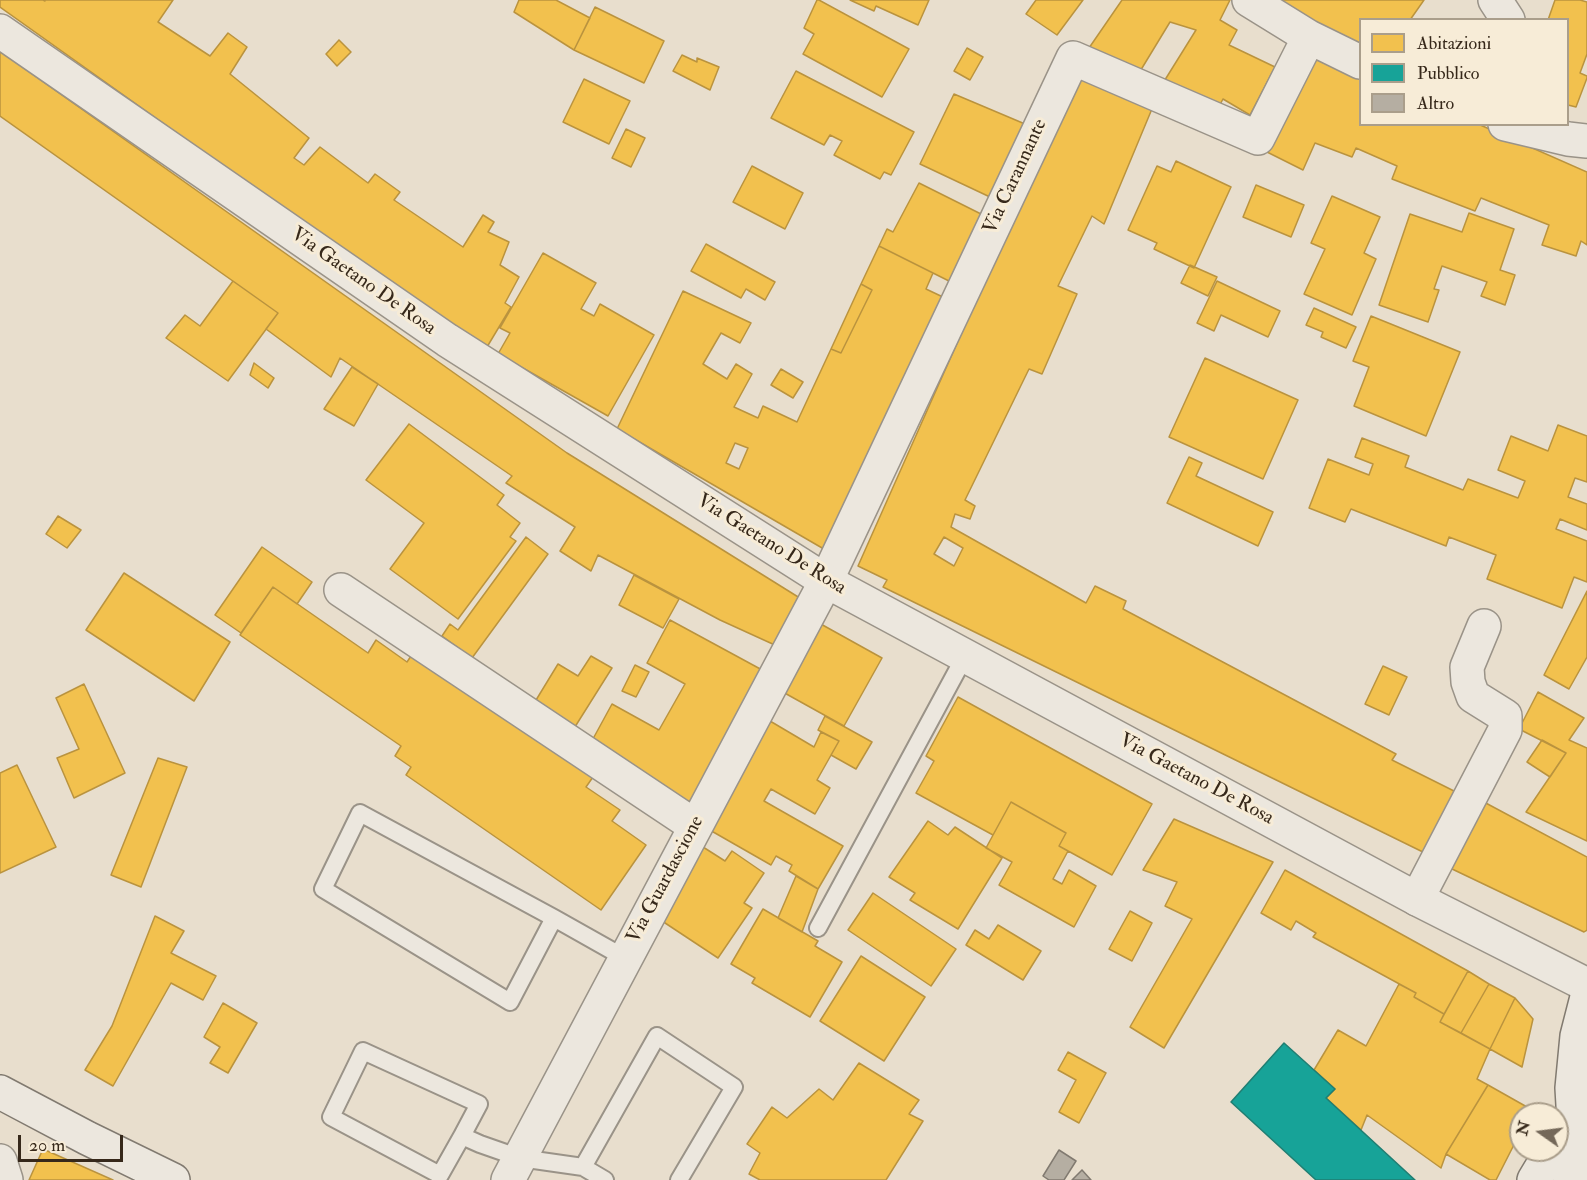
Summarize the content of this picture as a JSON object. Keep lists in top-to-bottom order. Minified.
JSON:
{"streets":{"street":["Via Carannante","Via Gaetano De Rosa","Via Guardascione"]},"crossings":[["Via Carannante","Via Gaetano De Rosa"],["Via Carannante","Via Guardascione"],["Via Gaetano De Rosa","Via Guardascione"]],"legend":["Abitazioni","Pubblico","Altro"],"scale_bar":"20 m","north":"left"}
